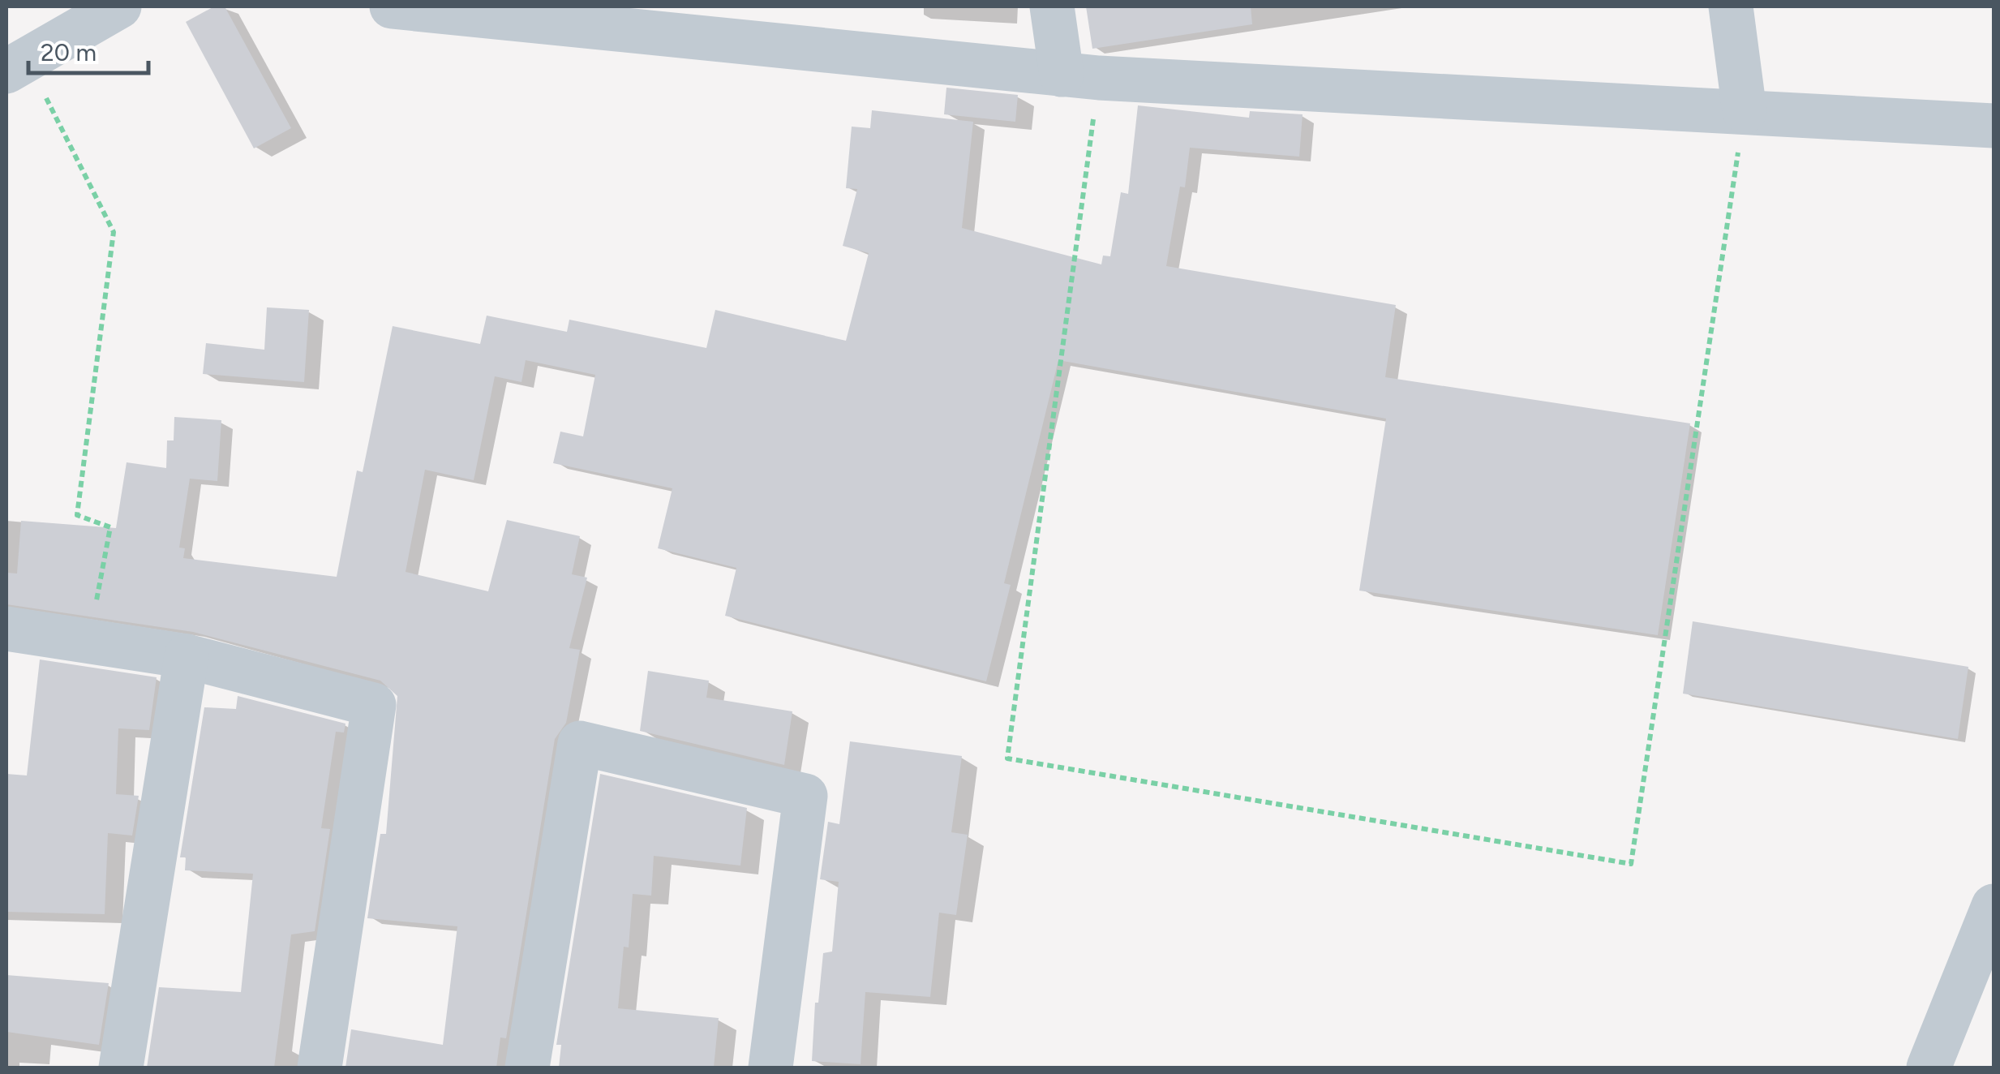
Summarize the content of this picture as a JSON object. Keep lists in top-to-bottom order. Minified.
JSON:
{"scale_bar":"20 m"}
